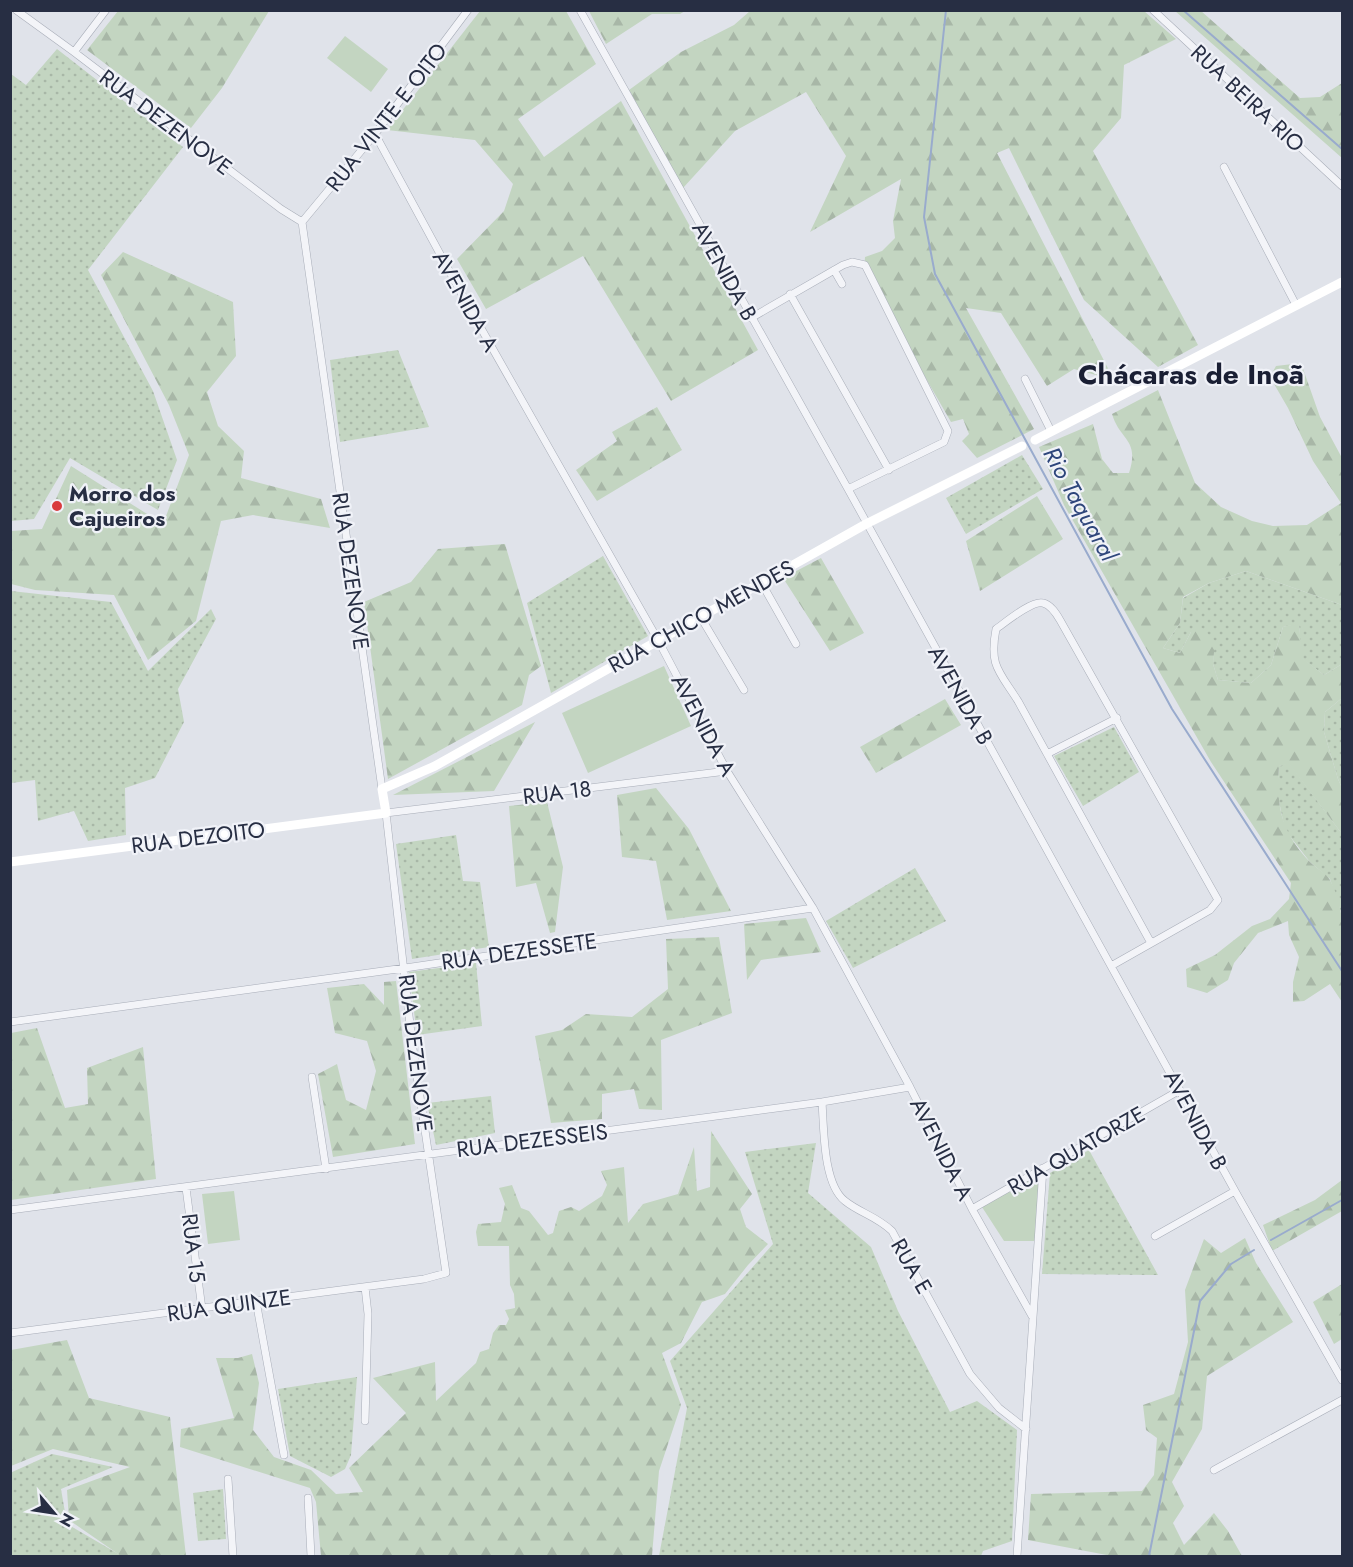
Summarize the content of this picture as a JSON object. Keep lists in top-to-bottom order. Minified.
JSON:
{"streets":{"main road":["RUA DEZENOVE","RUA CHICO MENDES","RUA DEZOITO"],"street":["RUA BEIRA RIO","RUA VINTE E OITO","AVENIDA B","AVENIDA A","RUA 18","RUA DEZESSETE","RUA DEZESSEIS","RUA QUATORZE","RUA 15","RUA E","RUA QUINZE"]},"crossings":[["RUA VINTE E OITO","RUA DEZENOVE"],["RUA VINTE E OITO","AVENIDA A"],["RUA DEZENOVE","RUA CHICO MENDES"],["RUA DEZENOVE","RUA 18"],["RUA DEZENOVE","RUA DEZOITO"],["RUA DEZENOVE","RUA DEZESSETE"],["RUA DEZENOVE","RUA DEZESSEIS"],["RUA DEZENOVE","RUA QUINZE"],["AVENIDA B","RUA CHICO MENDES"],["AVENIDA B","RUA QUATORZE"],["AVENIDA A","RUA CHICO MENDES"],["AVENIDA A","RUA 18"],["AVENIDA A","RUA DEZESSETE"],["AVENIDA A","RUA DEZESSEIS"],["AVENIDA A","RUA QUATORZE"],["RUA 18","RUA DEZOITO"],["RUA DEZESSEIS","RUA 15"],["RUA DEZESSEIS","RUA E"],["RUA 15","RUA QUINZE"]],"districts":["Chácaras de Inoã"],"water":["Rio Taquaral"],"places":["Morro dos Cajueiros"],"north":"bottom right"}
